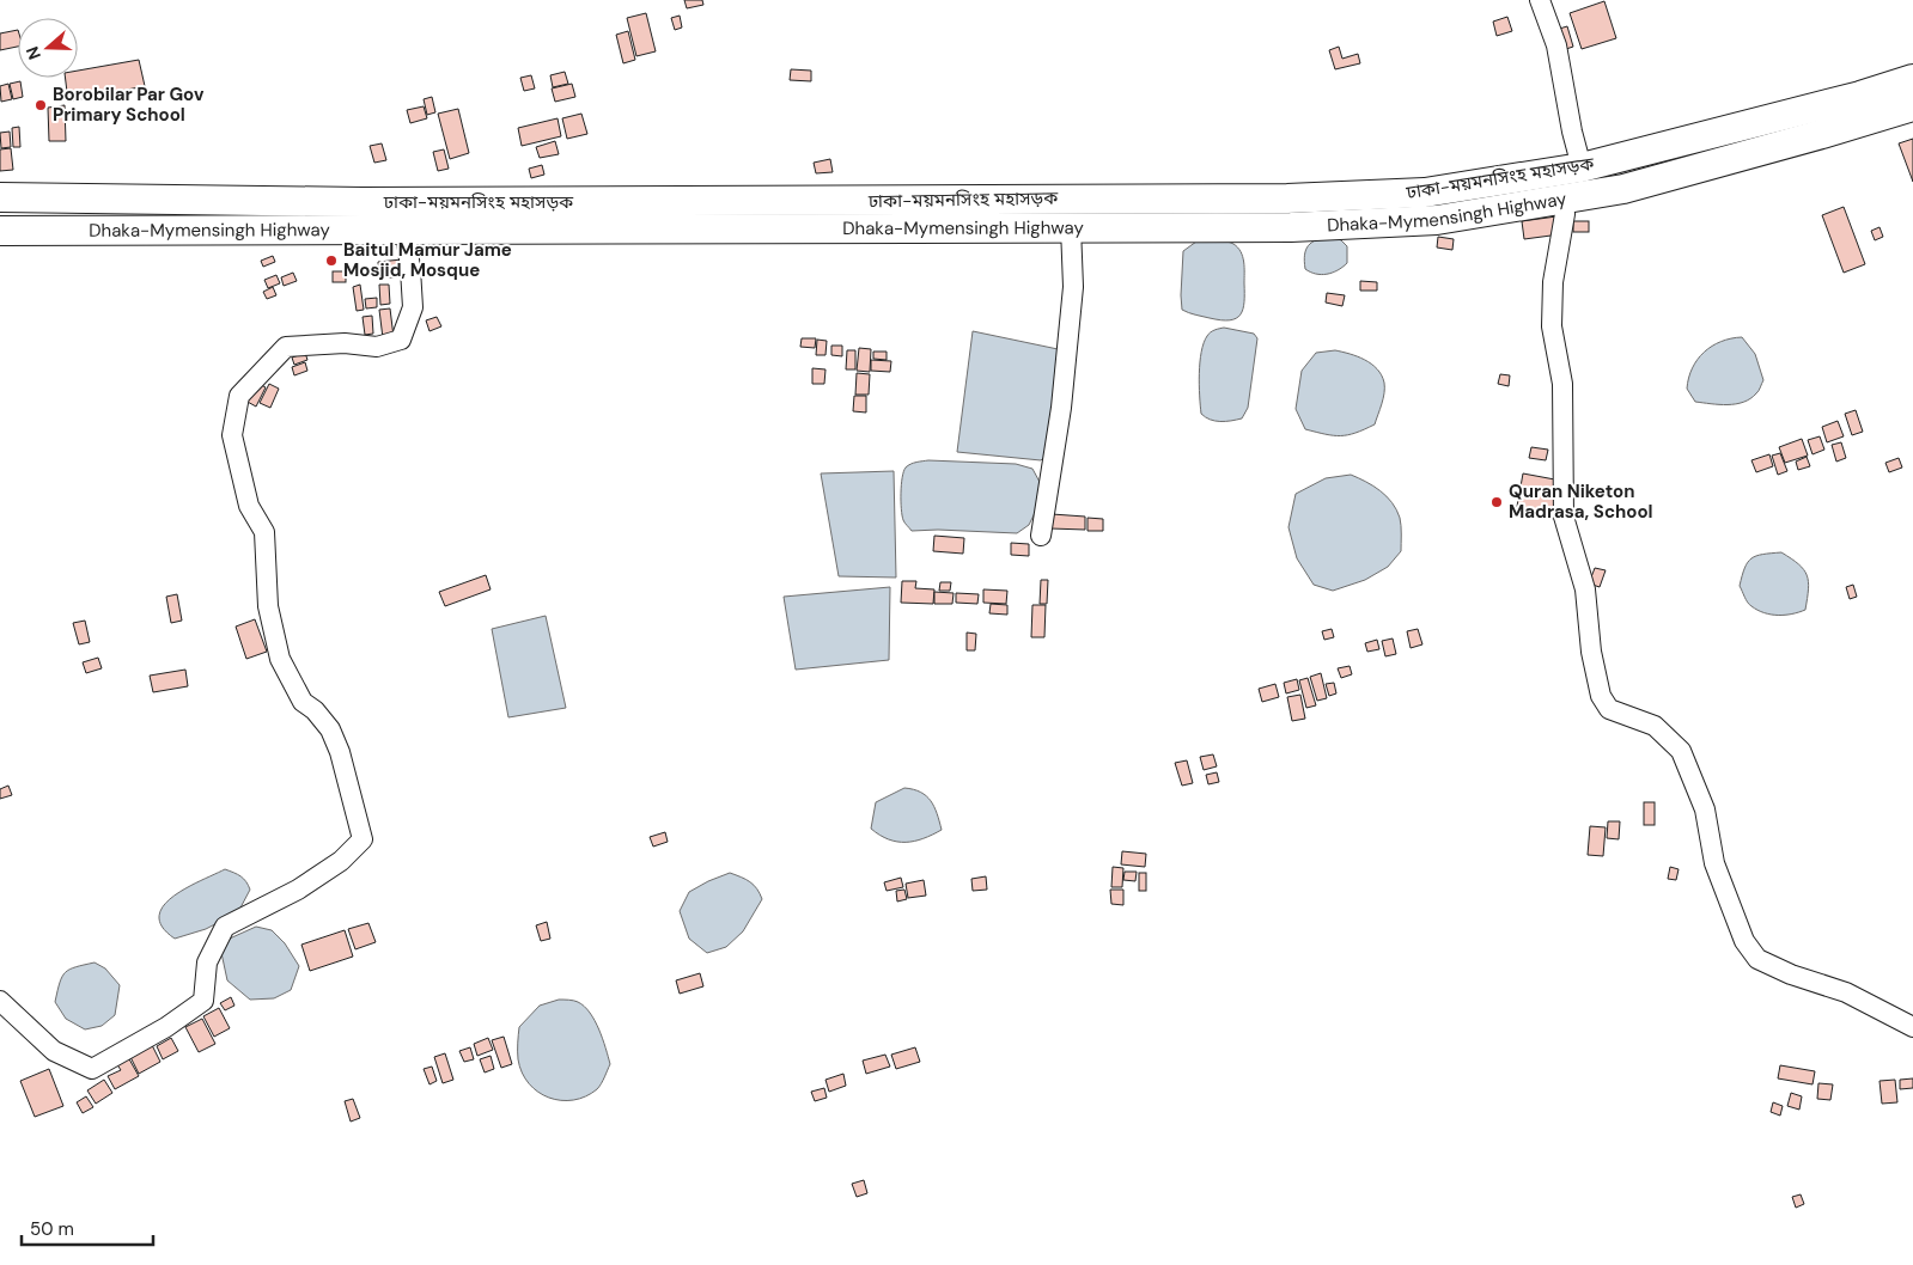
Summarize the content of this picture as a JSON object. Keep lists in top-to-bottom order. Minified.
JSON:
{"streets":{"highway":["ঢাকা-ময়মনসিংহ মহাসড়ক","Dhaka-Mymensingh Highway"]},"places":["Borobilar Par Gov Primary School","Baitul Mamur Jame Mosjid, Mosque","Quran Niketon Madrasa, School"],"scale_bar":"50 m","north":"left"}
